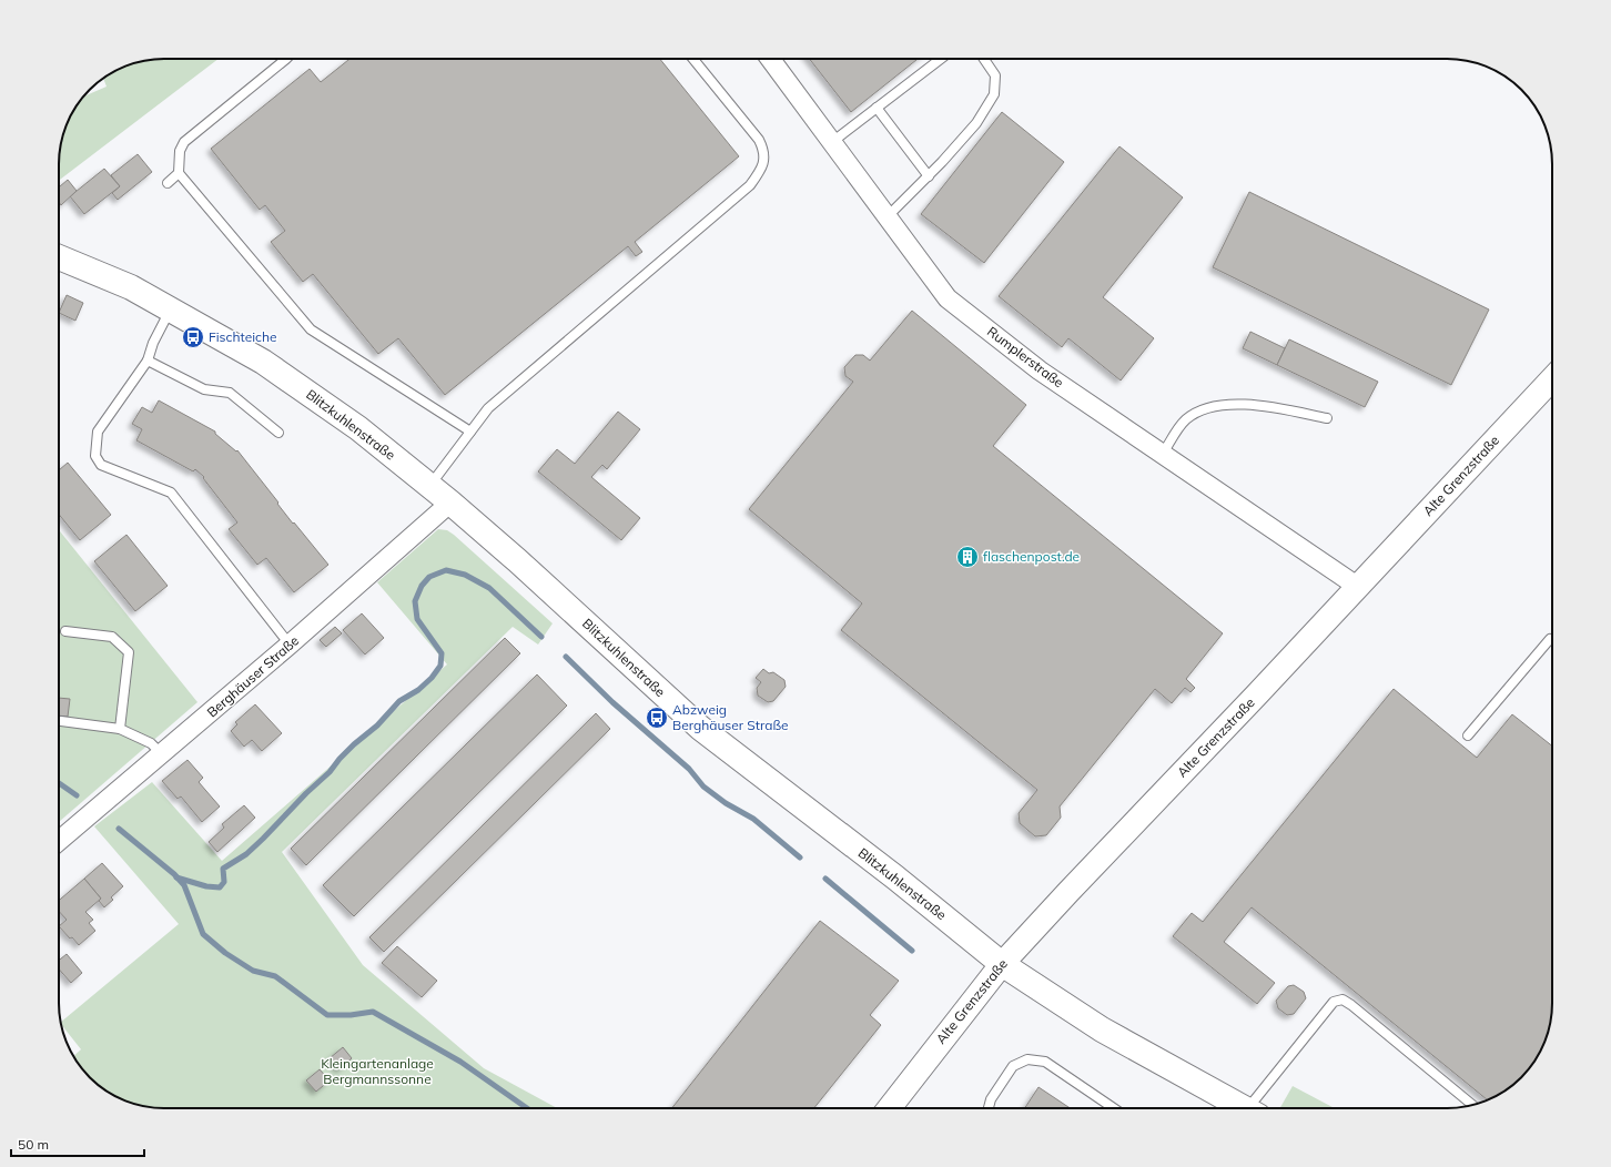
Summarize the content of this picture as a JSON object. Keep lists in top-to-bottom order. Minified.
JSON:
{"streets":{"main road":["Blitzkuhlenstraße"],"street":["Rumplerstraße","Alte Grenzstraße","Berghäuser Straße"]},"crossings":[["Rumplerstraße","Alte Grenzstraße"],["Blitzkuhlenstraße","Alte Grenzstraße"],["Blitzkuhlenstraße","Berghäuser Straße"]],"parks":["Kleingartenanlage Bergmannssonne"],"places":{"bus stop":["Fischteiche","Abzweig Berghäuser Straße"],"building":["flaschenpost.de"]},"scale_bar":"50 m"}
